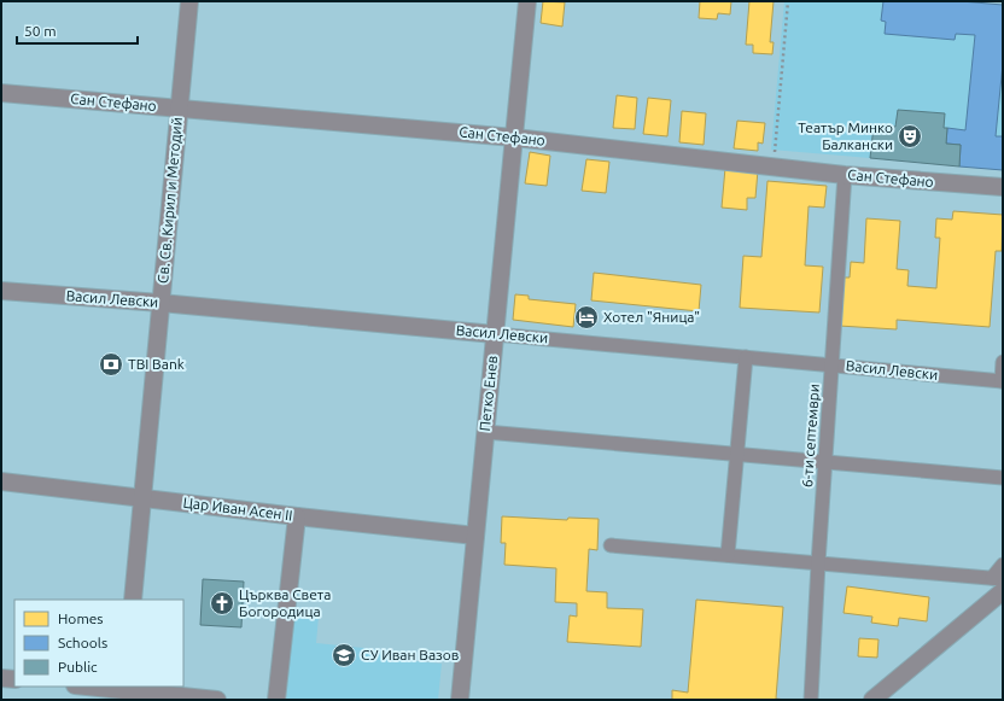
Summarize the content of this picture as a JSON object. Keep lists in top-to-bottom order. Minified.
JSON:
{"streets":{"street":["Сан Стефано","Св. Св. Кирил и Методий","Васил Левски","Петко Енев","6-ти септември","Цар Иван Асен II"]},"crossings":[["Сан Стефано","Св. Св. Кирил и Методий"],["Сан Стефано","Петко Енев"],["Сан Стефано","6-ти септември"],["Св. Св. Кирил и Методий","Васил Левски"],["Св. Св. Кирил и Методий","Цар Иван Асен II"],["Васил Левски","Петко Енев"],["Васил Левски","6-ти септември"],["Петко Енев","Цар Иван Асен II"]],"places":{"theatre":["Театър Минко Балкански"],"hotel":["Хотел \"Яница\""],"bank":["TBI Bank"],"church":["Църква Света Богородица"],"school or university":["СУ Иван Вазов"]},"legend":["Homes","Schools","Public"],"scale_bar":"50 m"}
